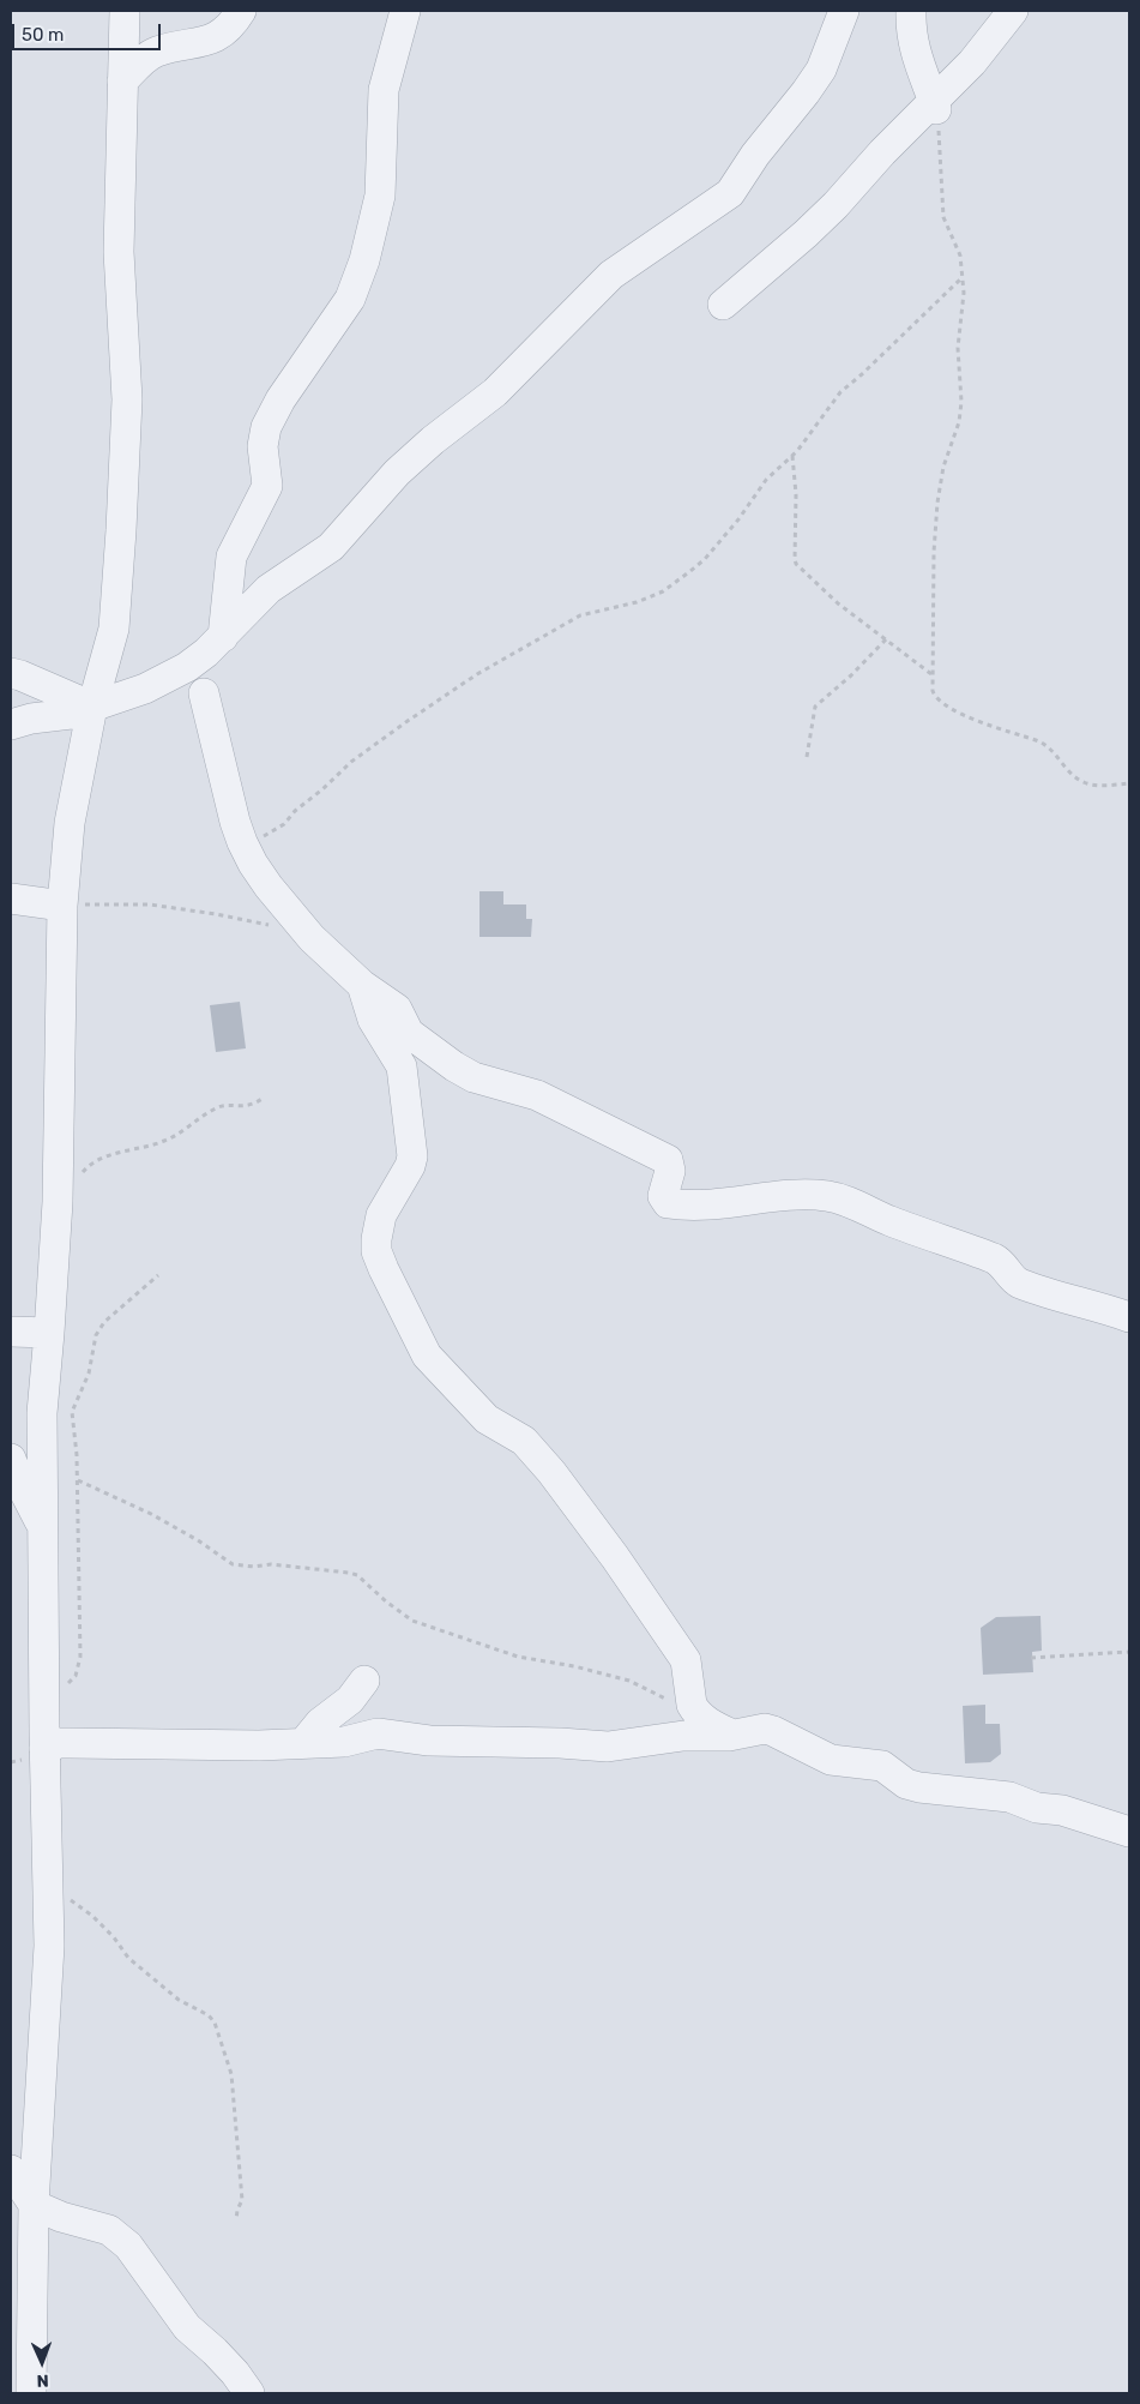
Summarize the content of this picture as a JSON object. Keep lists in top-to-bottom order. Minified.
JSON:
{"scale_bar":"50 m","north":"bottom"}
